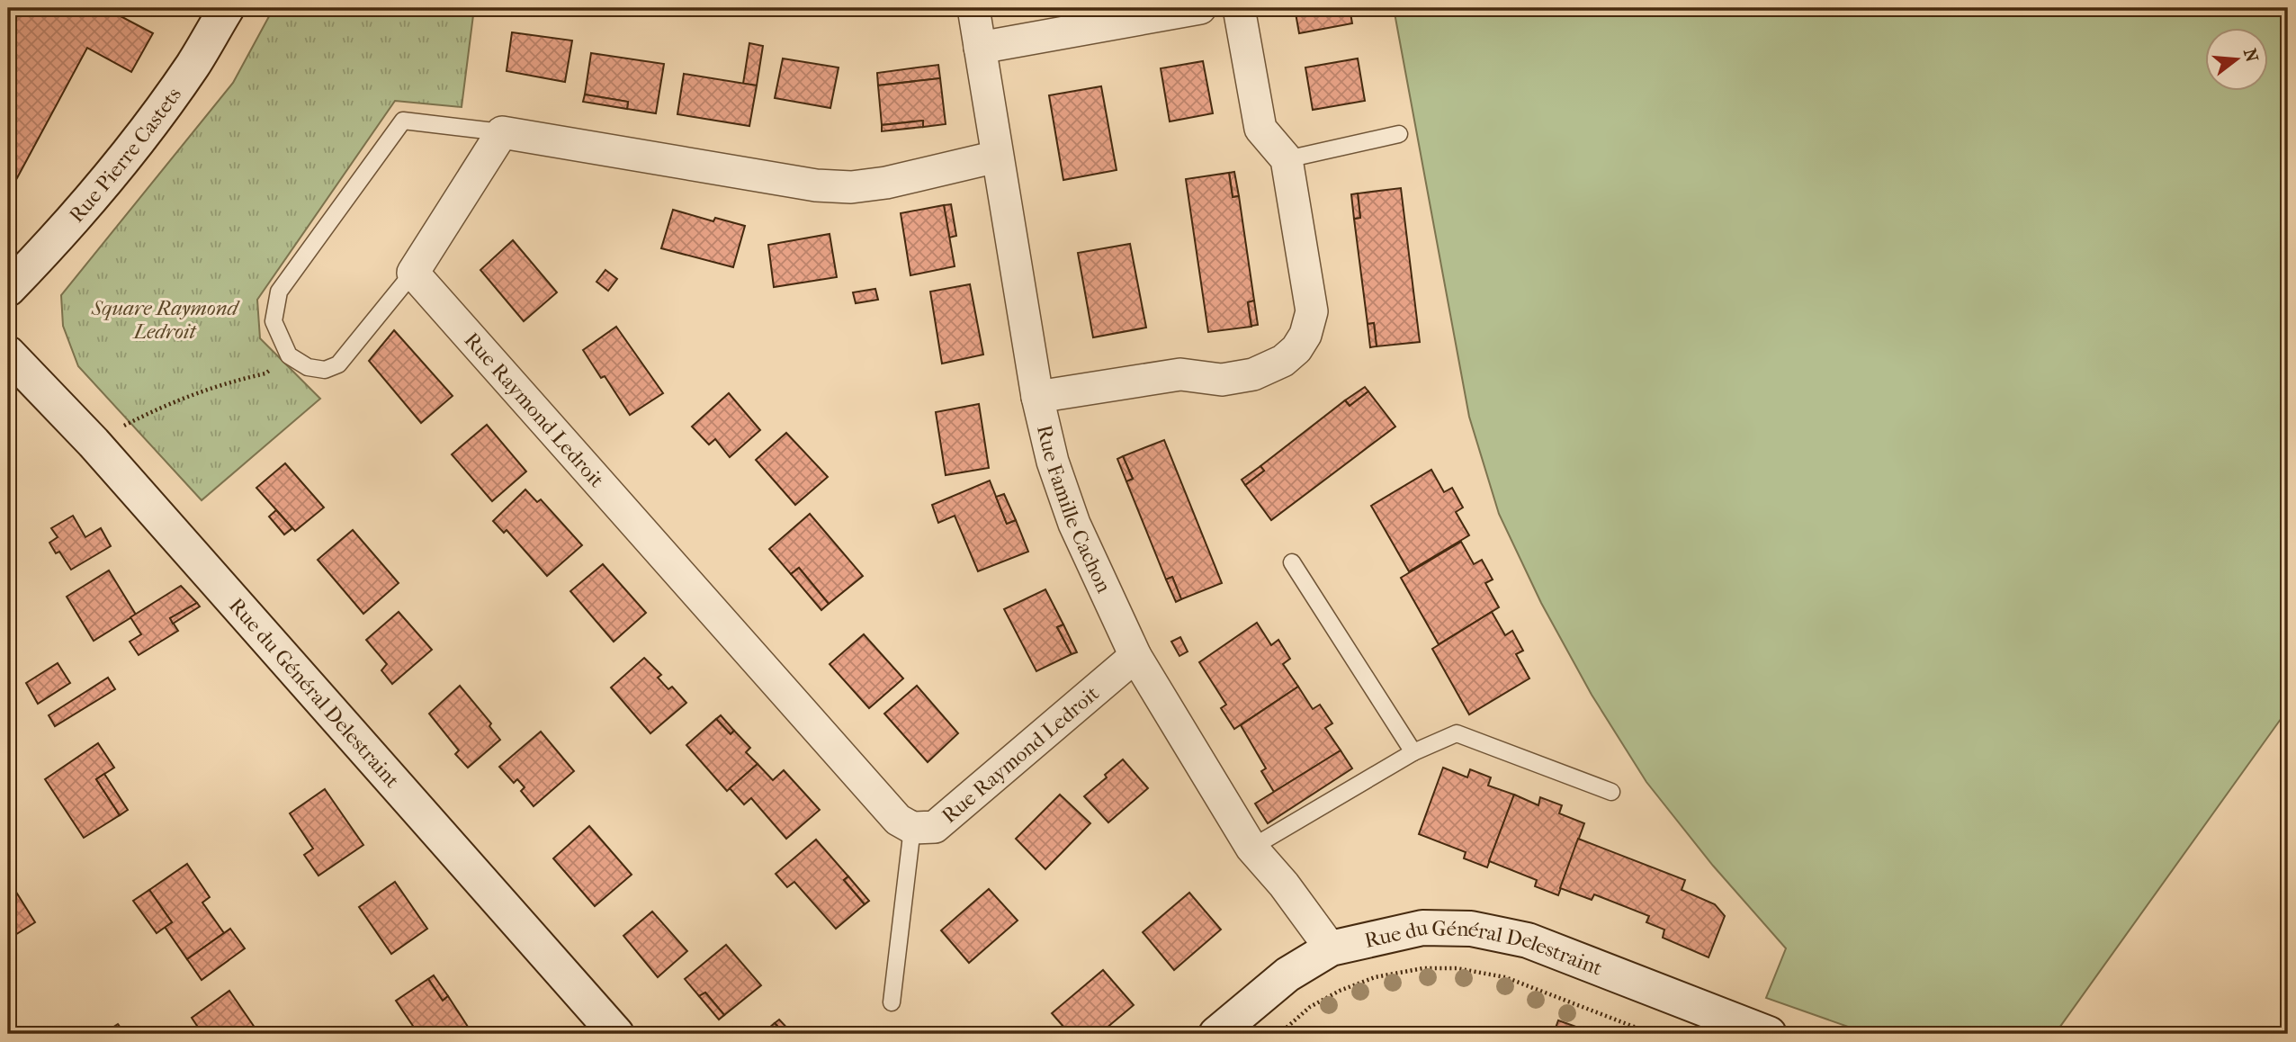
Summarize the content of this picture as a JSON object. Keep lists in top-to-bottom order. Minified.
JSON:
{"streets":{"street":["Rue Pierre Castets","Rue Raymond Ledroit","Rue Famille Cachon","Rue du Général Delestraint"]},"crossings":[["Rue Raymond Ledroit","Rue Famille Cachon"],["Rue Famille Cachon","Rue du Général Delestraint"]],"parks":["Square Raymond Ledroit"],"north":"right"}
